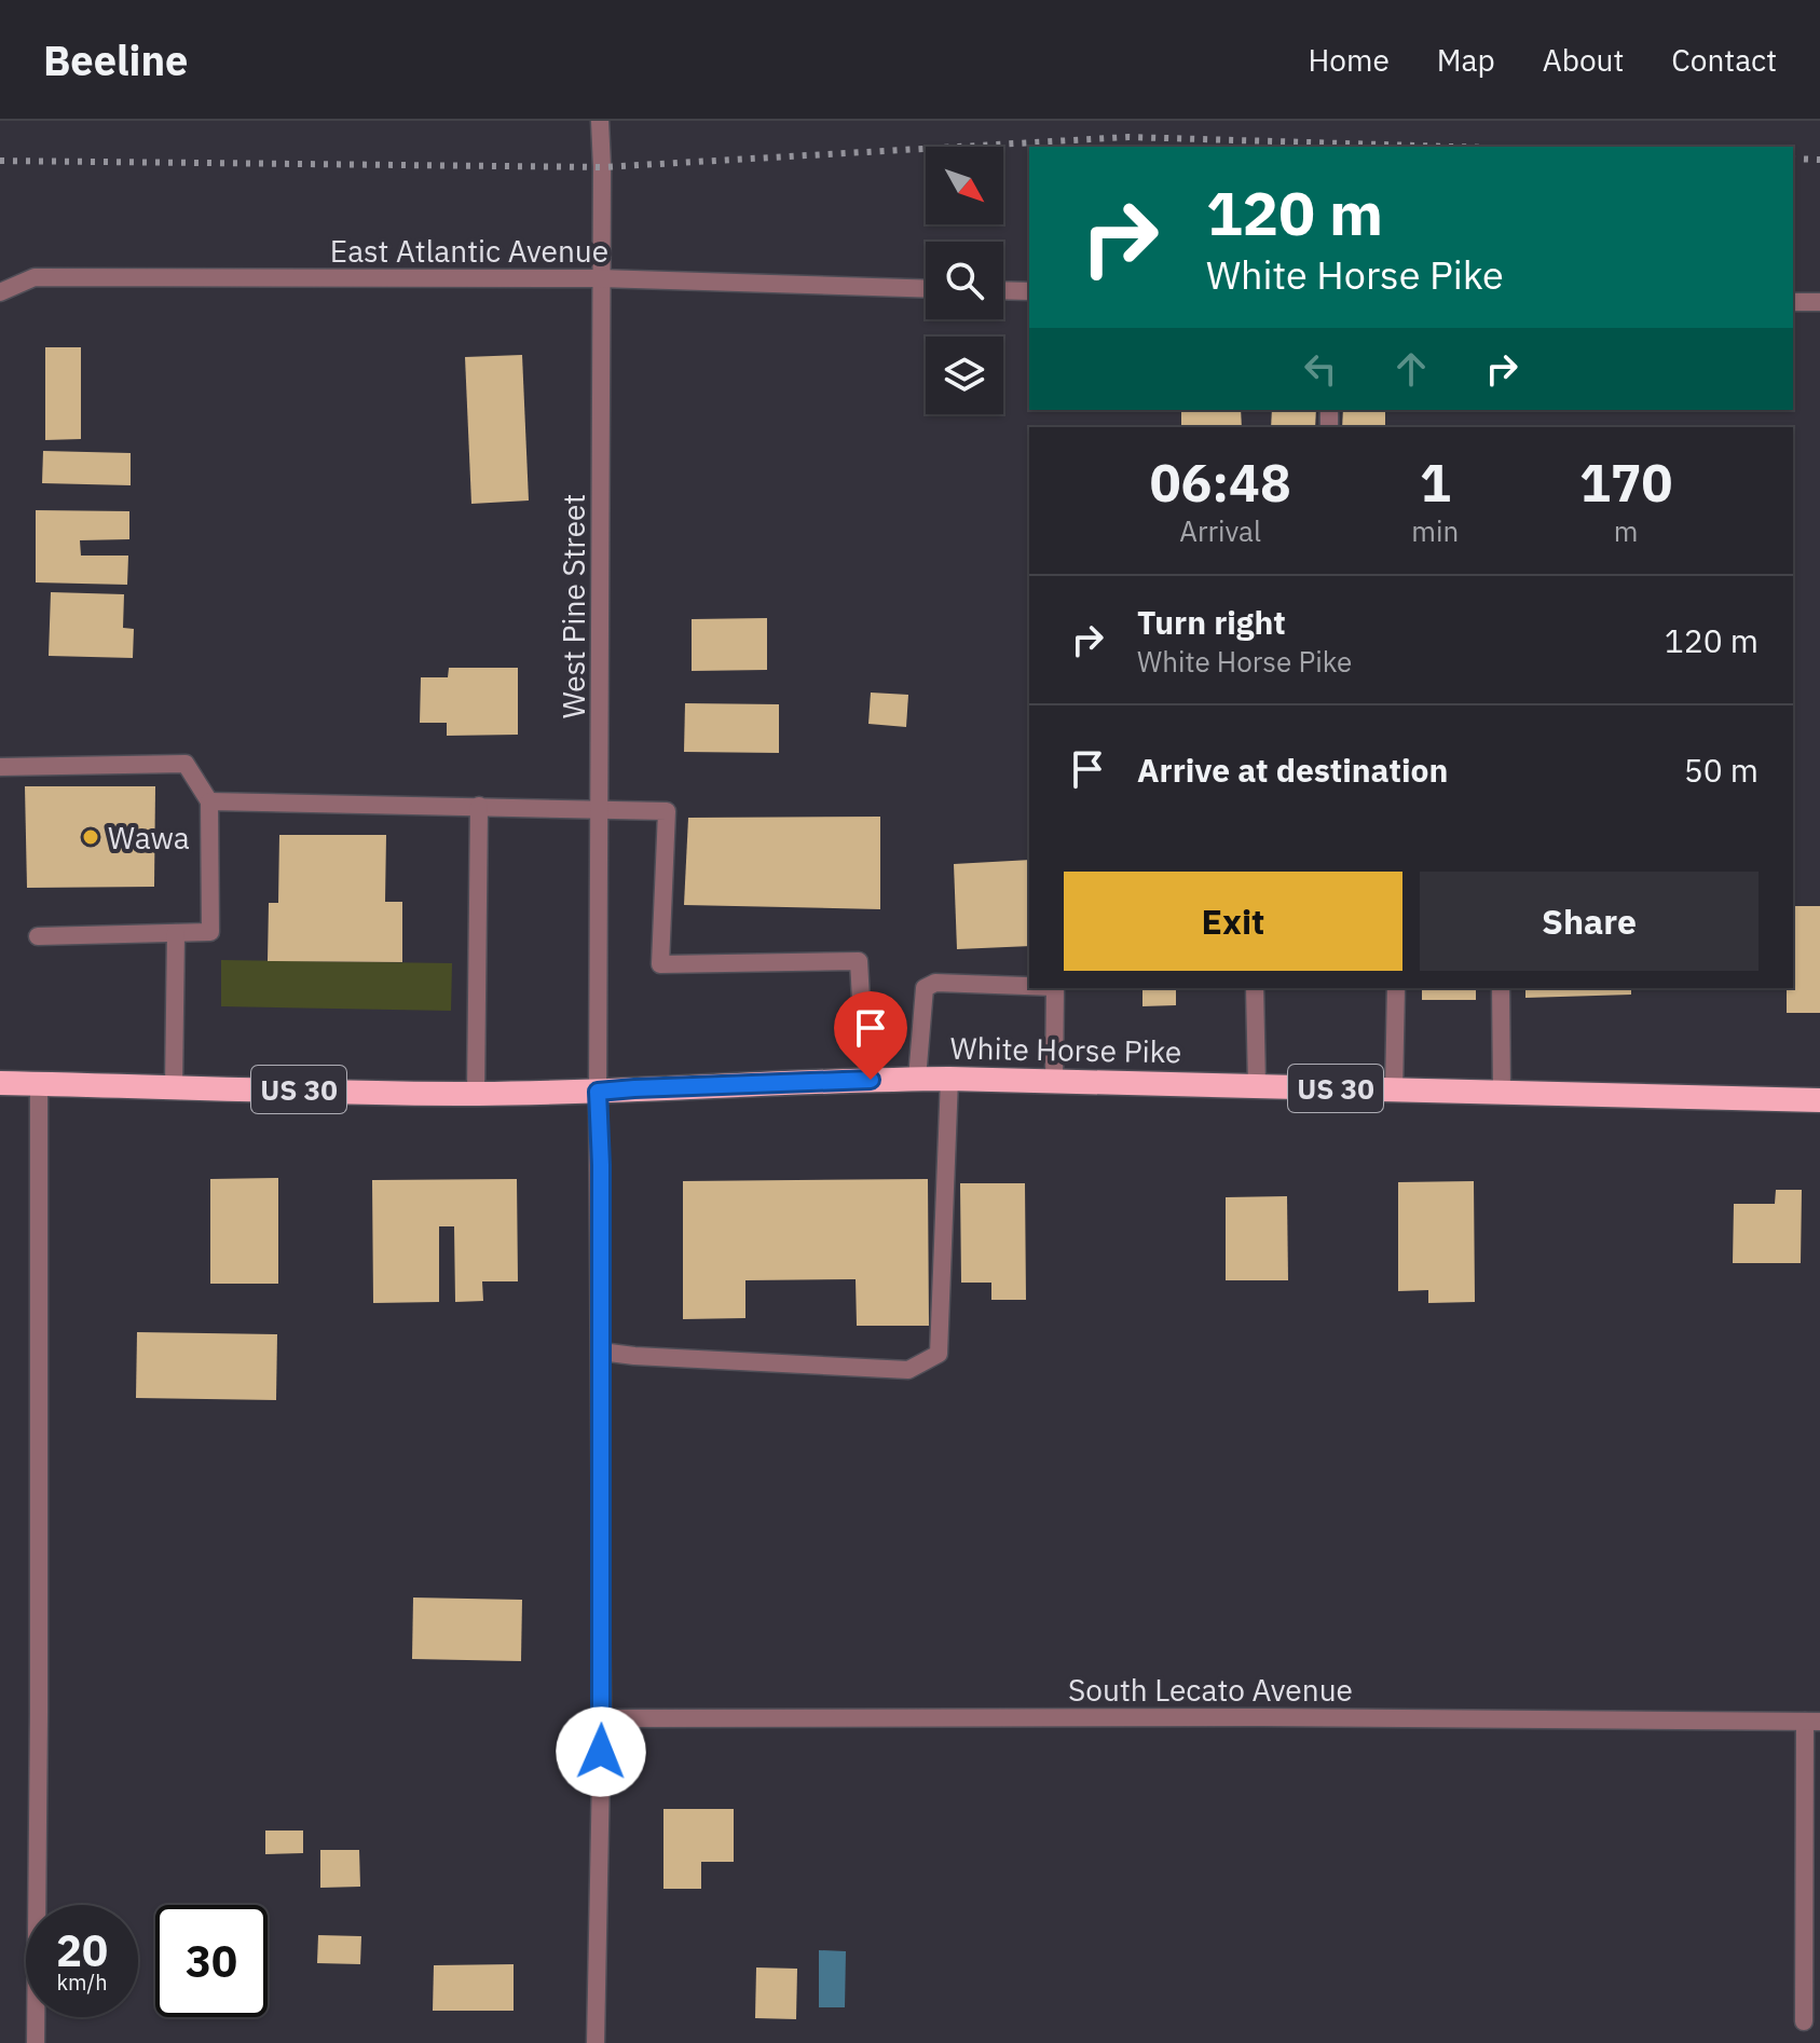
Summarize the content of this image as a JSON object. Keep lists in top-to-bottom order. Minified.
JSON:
{"streets":{"highway":["White Horse Pike","US 30"],"street":["East Atlantic Avenue","West Pine Street","South Lecato Avenue"]},"crossings":[["East Atlantic Avenue","West Pine Street"],["West Pine Street","White Horse Pike"],["West Pine Street","South Lecato Avenue"]],"places":["Wawa"],"north":"bottom right","page":{"header":"Beeline","nav":["Home","Map","About","Contact"],"turn":["120 m","White Horse Pike"],"eta":["06:48","Arrival","1","min","170","m"],"list":[{"name":"Turn right","note":"White Horse Pike","value":"120 m"},{"name":"Arrive at destination","value":"50 m"}],"buttons":["Exit","Share"],"speed":"20 km/h","limit":"30"}}
